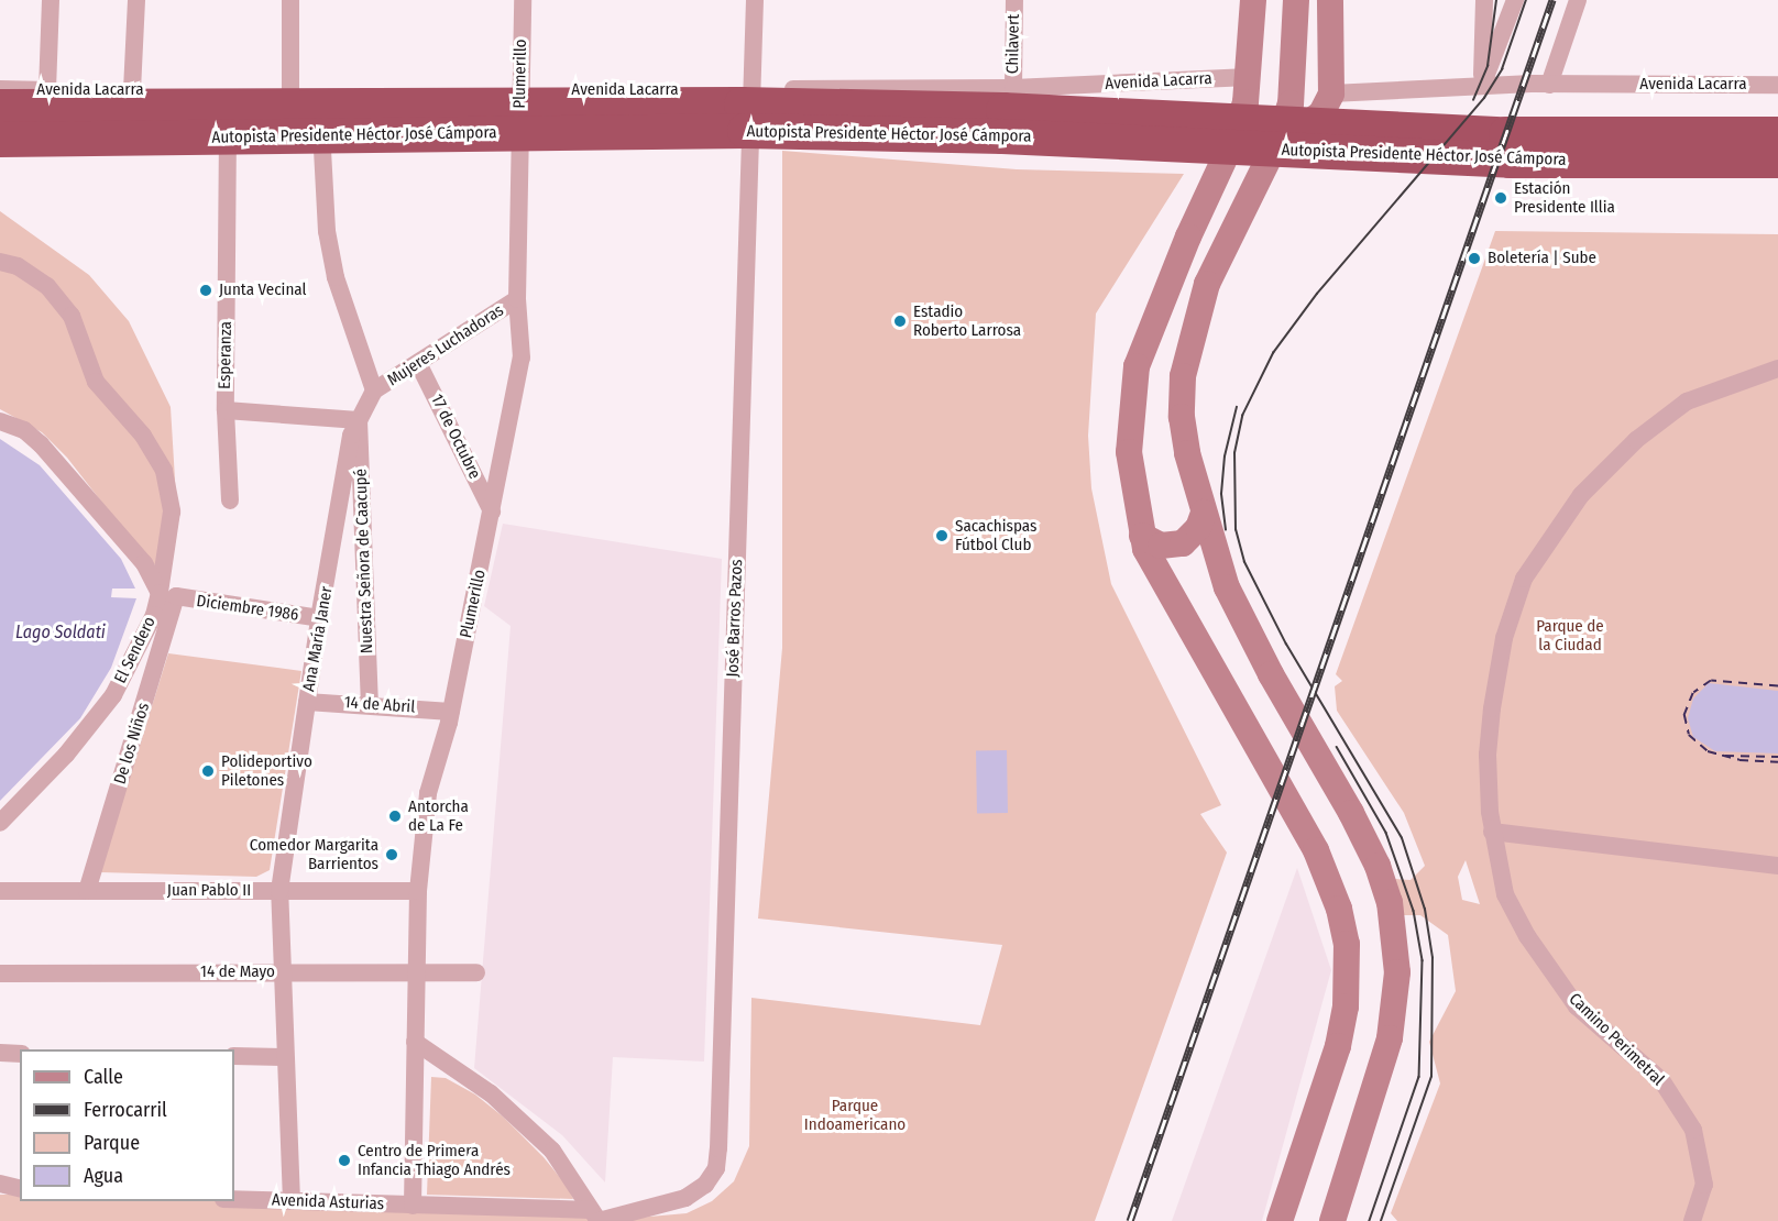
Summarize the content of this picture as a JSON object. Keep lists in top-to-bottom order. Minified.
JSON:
{"streets":{"highway":["Autopista Presidente Héctor José Cámpora"],"street":["Chilavert","Plumerillo","Avenida Lacarra","Mujeres Luchadoras","Esperanza","17 de Octubre","Nuestra Señora de Caacupé","Diciembre 1986","José Barros Pazos","Ana María Janer","El Sendero","14 de Abril","De los Niños","Juan Pablo II","14 de Mayo","Camino Perimetral","Avenida Asturias"]},"crossings":[["Chilavert","Avenida Lacarra"],["Plumerillo","Avenida Lacarra"],["Plumerillo","Mujeres Luchadoras"],["Plumerillo","17 de Octubre"],["Plumerillo","14 de Abril"],["Plumerillo","Juan Pablo II"],["Plumerillo","14 de Mayo"],["Plumerillo","Avenida Asturias"],["Avenida Lacarra","Esperanza"],["Avenida Lacarra","José Barros Pazos"],["Mujeres Luchadoras","17 de Octubre"],["Mujeres Luchadoras","Ana María Janer"],["Nuestra Señora de Caacupé","Ana María Janer"],["Nuestra Señora de Caacupé","14 de Abril"],["Diciembre 1986","Ana María Janer"],["Diciembre 1986","El Sendero"],["Diciembre 1986","De los Niños"],["José Barros Pazos","Avenida Asturias"],["Ana María Janer","14 de Abril"],["Ana María Janer","Juan Pablo II"],["Ana María Janer","14 de Mayo"],["Ana María Janer","Avenida Asturias"],["El Sendero","De los Niños"],["De los Niños","Juan Pablo II"]],"water":["Lago Soldati"],"parks":["Parque de la Ciudad","Parque Indoamericano"],"places":["Estación Presidente Illia","Boletería | Sube","Junta Vecinal","Estadio Roberto Larrosa","Sacachispas Fútbol Club","Polideportivo Piletones","Antorcha de La Fe","Comedor Margarita Barrientos","Centro de Primera Infancia Thiago Andrés"],"legend":["Calle","Ferrocarril","Parque","Agua"]}
